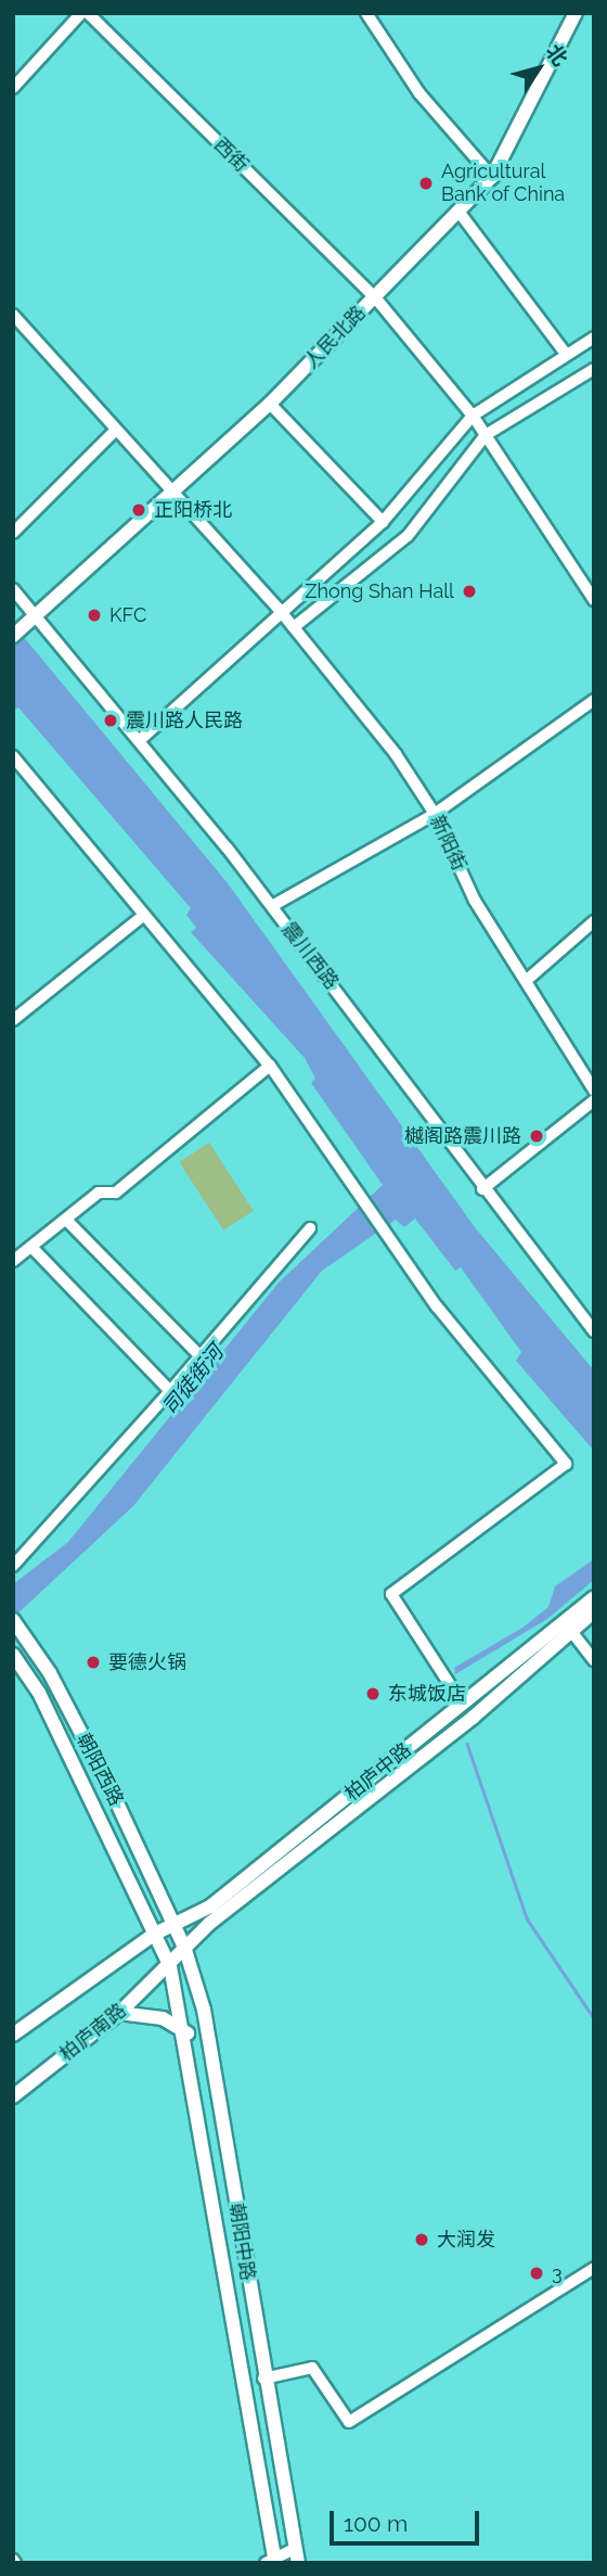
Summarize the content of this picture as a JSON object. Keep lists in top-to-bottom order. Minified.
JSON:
{"streets":{"main road":["人民北路","朝阳西路","柏庐中路","柏庐南路","朝阳中路"],"street":["西街","新阳街","震川西路"]},"crossings":[["西街","人民北路"],["人民北路","新阳街"],["人民北路","震川西路"],["朝阳西路","柏庐中路"],["朝阳西路","朝阳中路"],["柏庐中路","柏庐南路"],["柏庐中路","朝阳中路"],["柏庐南路","朝阳中路"]],"water":["司徒街河"],"places":["Agricultural Bank of China","正阳桥北","Zhong Shan Hall","KFC","震川路人民路","樾阁路震川路","要德火锅","东城饭店","大润发","3"],"scale_bar":"100 m","north":"top right"}
